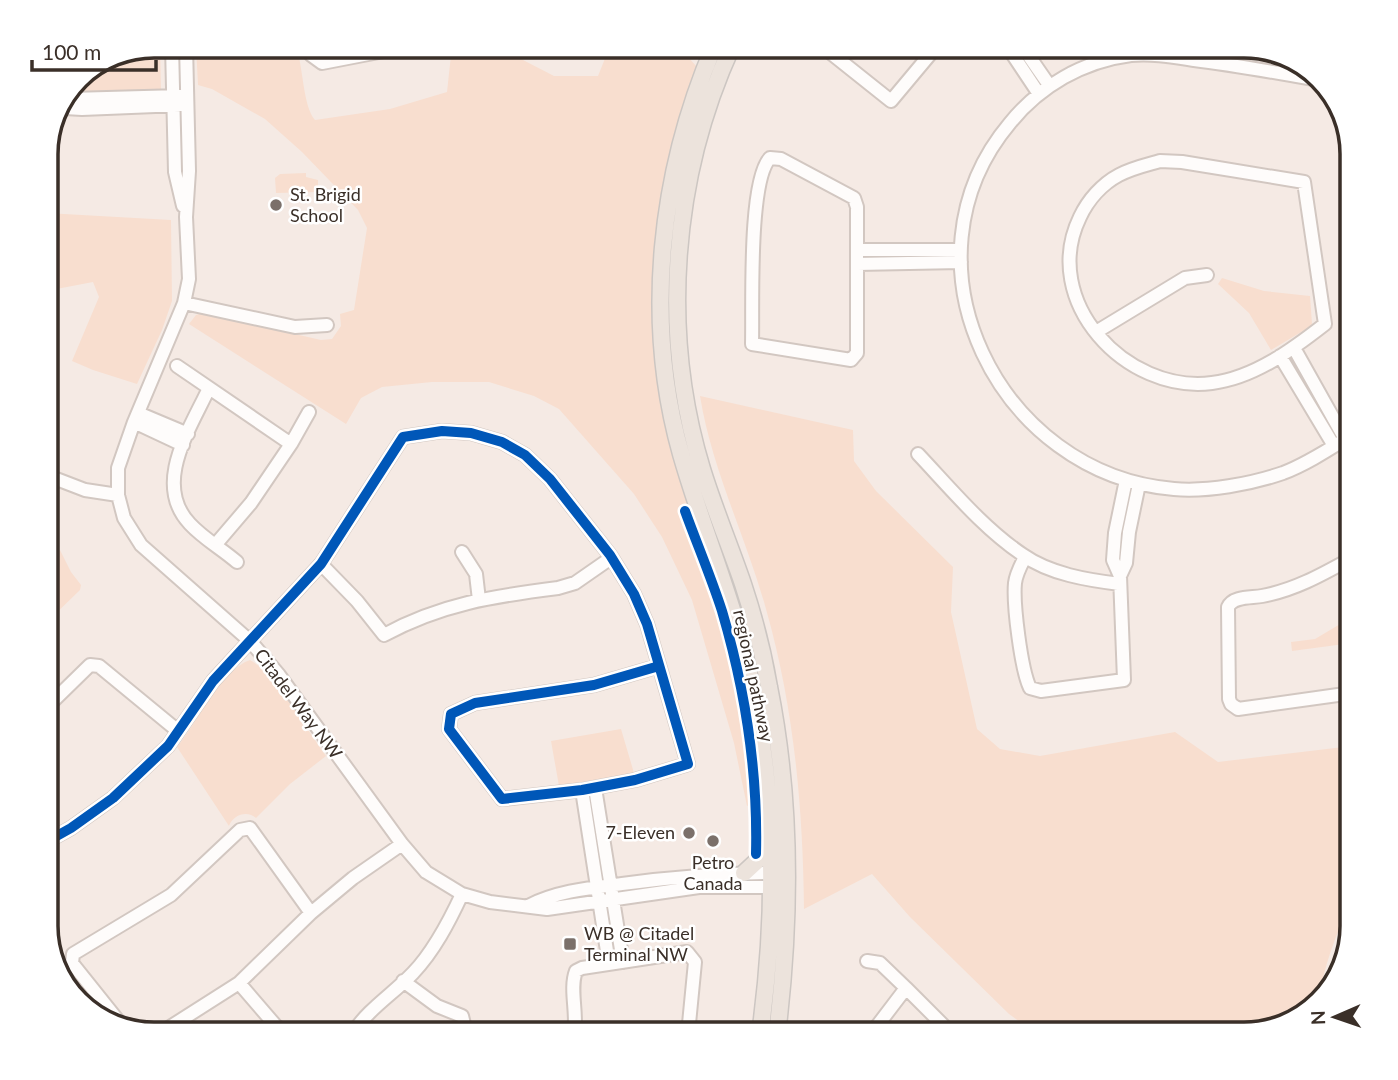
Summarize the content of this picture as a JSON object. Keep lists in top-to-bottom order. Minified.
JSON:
{"streets":{"street":["Citadel Way NW"],"cycle path":["regional pathway"]},"places":{"other":["St. Brigid School","7-Eleven","Petro Canada"],"transit":["WB @ Citadel Terminal NW"]},"scale_bar":"100 m","north":"left"}
